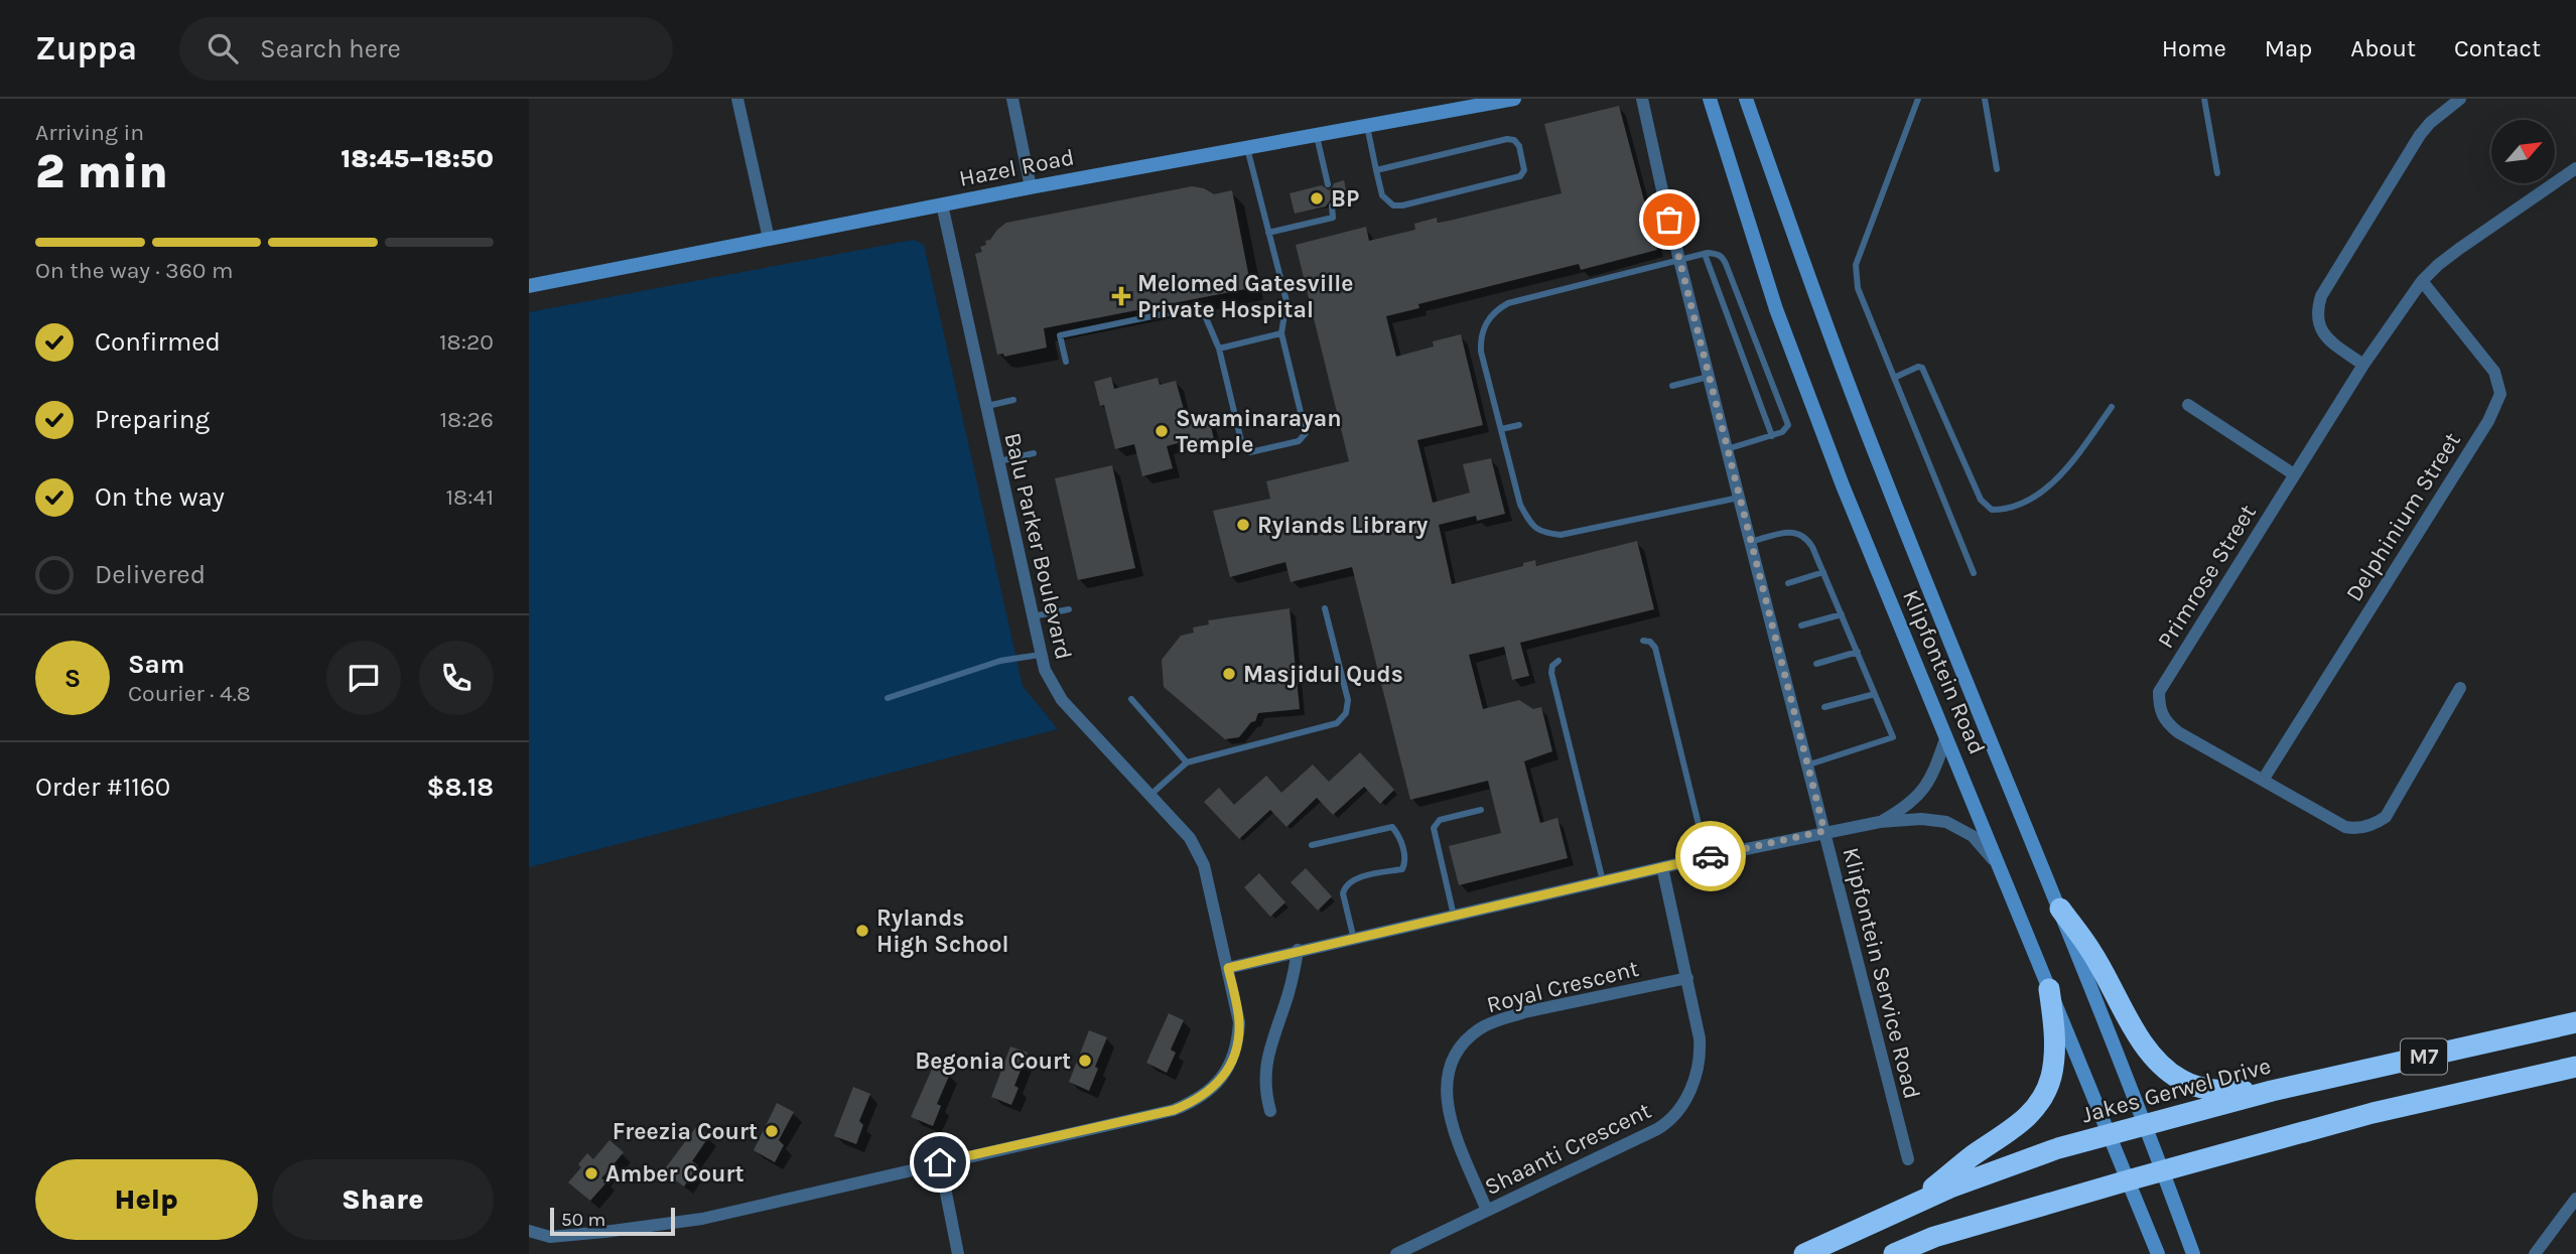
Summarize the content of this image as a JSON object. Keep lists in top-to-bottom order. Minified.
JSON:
{"streets":{"highway":["M7","Jakes Gerwel Drive"],"main road":["Hazel Road","Klipfontein Road"],"street":["Delphinium Street","Balu Parker Boulevard","Primrose Street","Klipfontein Service Road","Royal Crescent","Shaanti Crescent"]},"crossings":[["Hazel Road","Balu Parker Boulevard"],["Delphinium Street","Primrose Street"],["Klipfontein Road","M7"],["Klipfontein Road","Jakes Gerwel Drive"],["Royal Crescent","Shaanti Crescent"]],"places":{"other":["BP","Swaminarayan Temple","Rylands Library","Masjidul Quds","Rylands High School","Begonia Court","Freezia Court","Amber Court"],"health":["Melomed Gatesville Private Hospital"]},"scale_bar":"50 m","north":"top right","page":{"header":"Zuppa","search":"Search here","nav":["Home","Map","About","Contact"],"heading":["2 min","Arriving in","18:45–18:50"],"panel":["Sam","Courier · 4.8","Order #1160","$8.18"],"bar":"On the way · 360 m","list":[["Confirmed","18:20"],["Preparing","18:26"],["On the way","18:41"],"Delivered"],"round":"S","buttons":["Help","Share"],"scale":"50 m"}}
